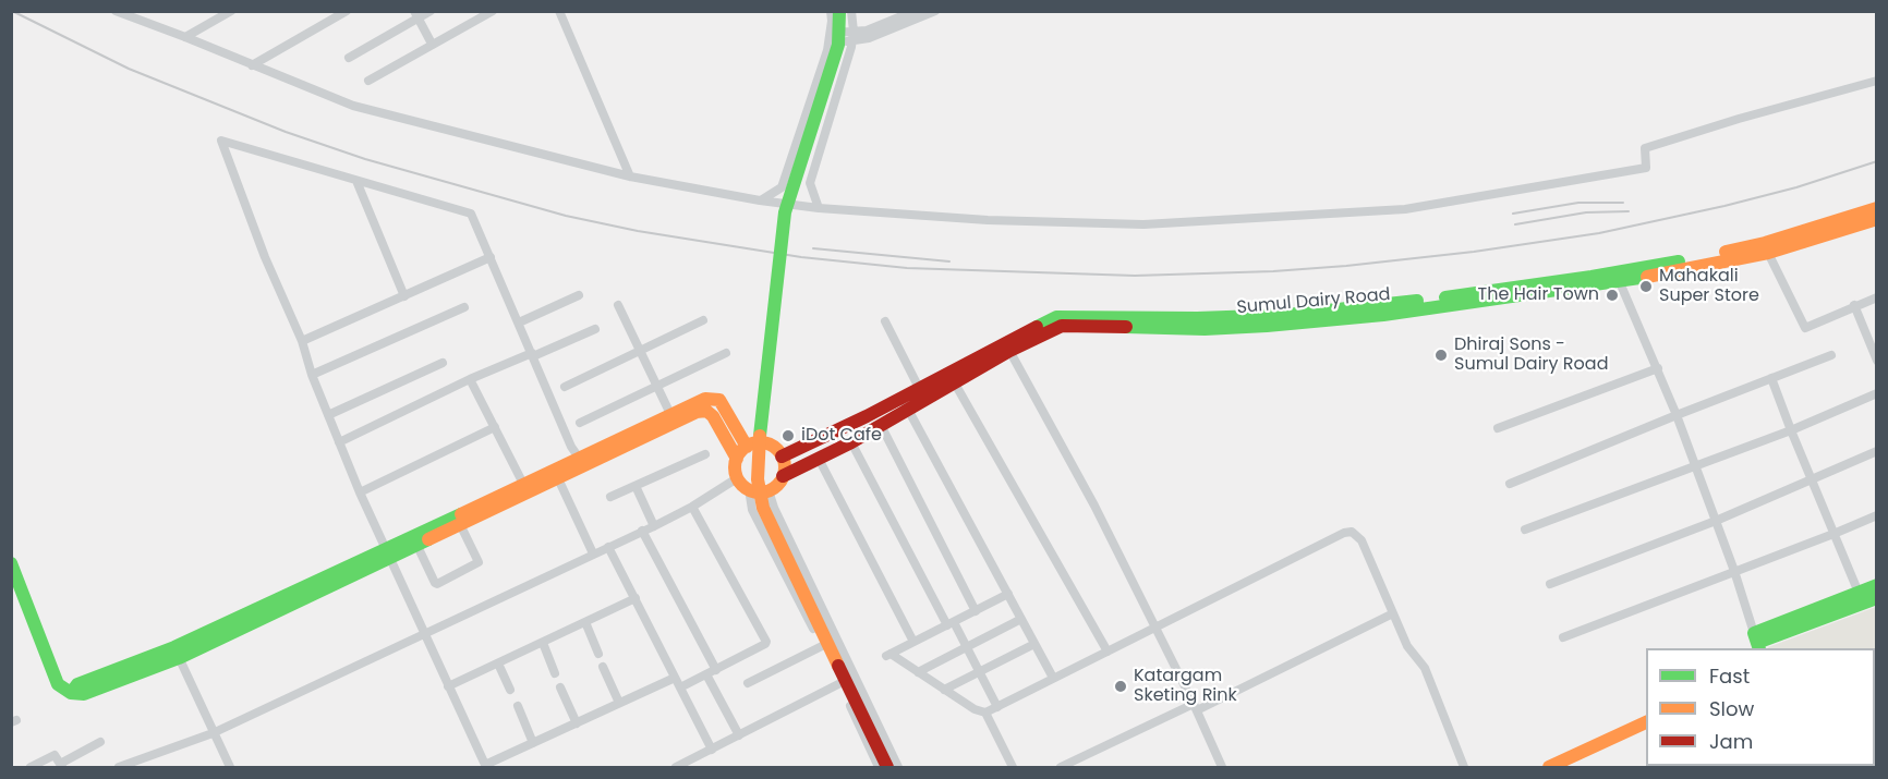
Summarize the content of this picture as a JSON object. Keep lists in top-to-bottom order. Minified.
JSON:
{"streets":{"street":["Sumul Dairy Road"]},"places":["Mahakali Super Store","The Hair Town","Dhiraj Sons - Sumul Dairy Road","iDot Cafe","Katargam Sketing Rink"],"legend":["Fast","Slow","Jam"]}
